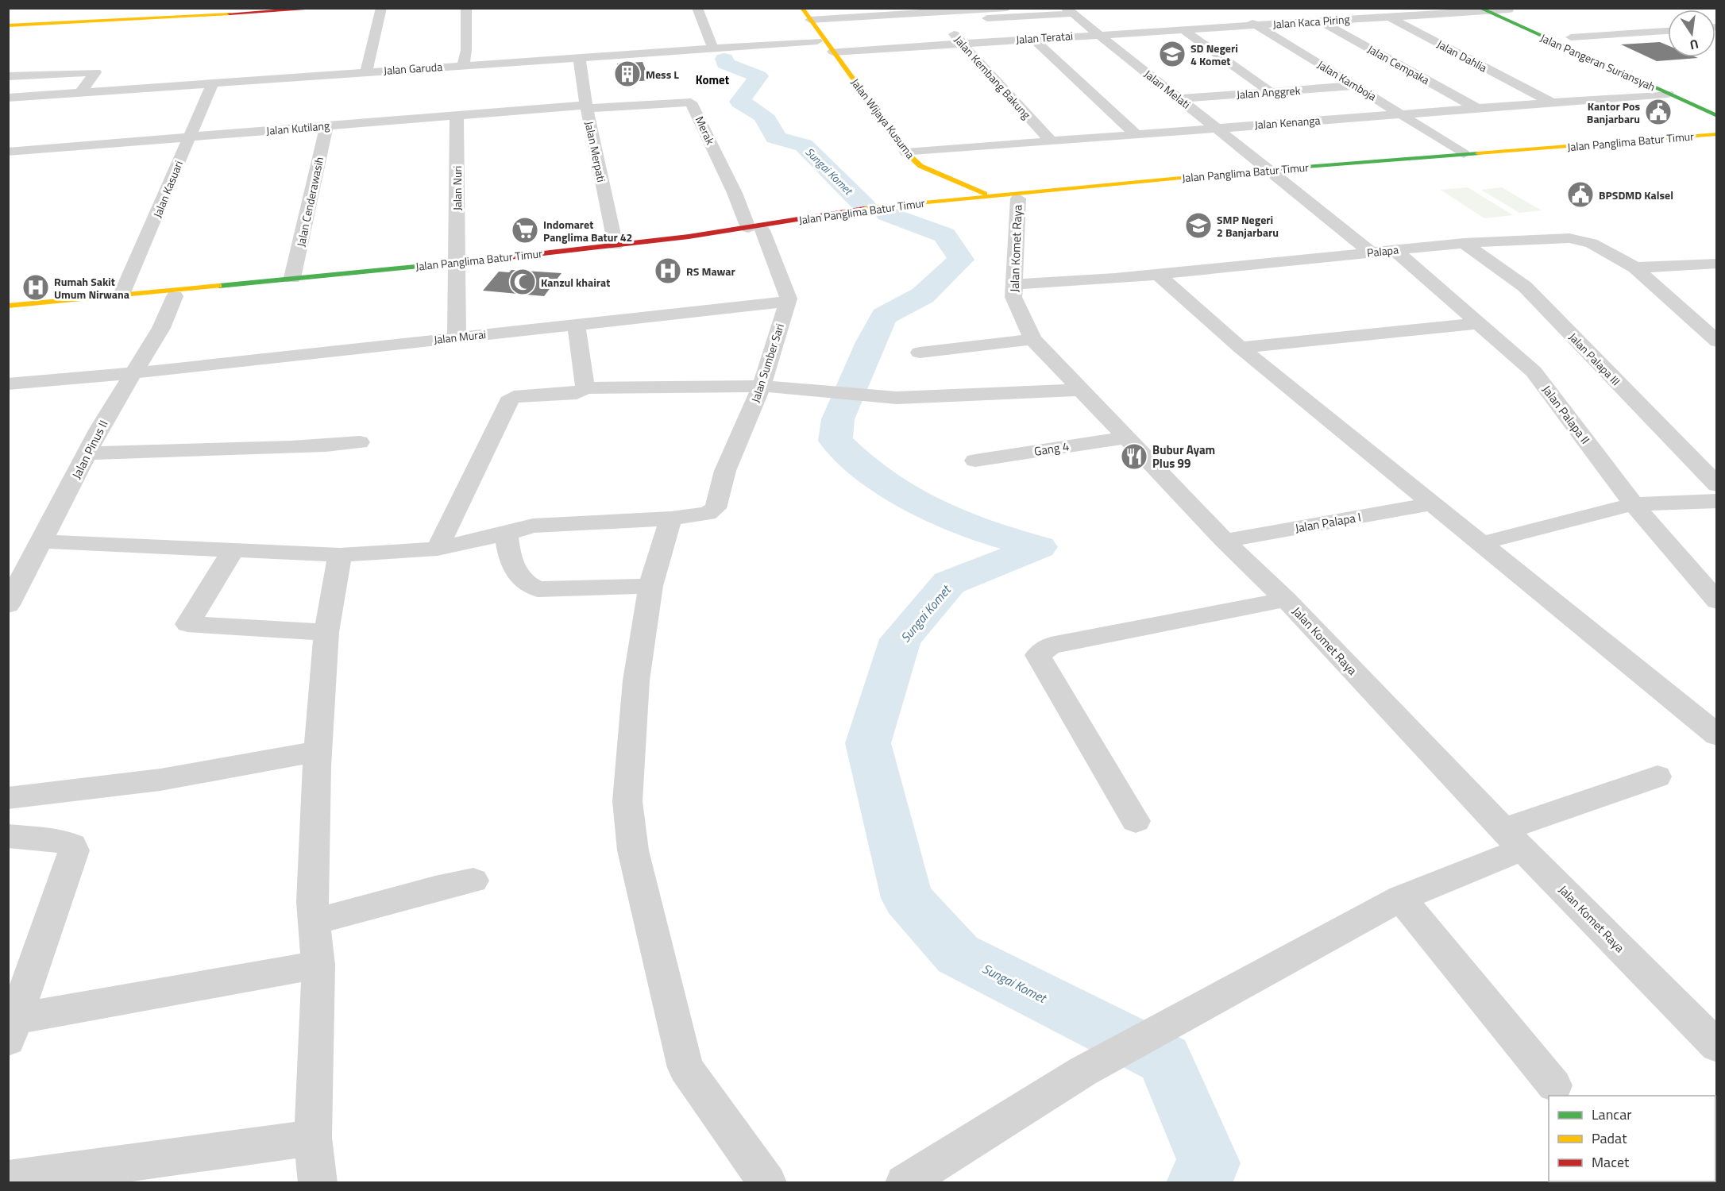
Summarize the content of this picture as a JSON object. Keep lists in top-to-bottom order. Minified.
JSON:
{"streets":{"main road":["Jalan Pangeran Suriansyah","Jalan Wijaya Kusuma","Jalan Panglima Batur Timur"],"street":["Jalan Kaca Piring","Jalan Teratai","Jalan Dahlia","Jalan Cempaka","Jalan Garuda","Jalan Kembang Bakung","Jalan Kamboja","Jalan Melati","Jalan Anggrek","Jalan Kenanga","Jalan Kutilang","Merak","Jalan Merpati","Jalan Nuri","Jalan Kasuari","Jalan Cenderawasih","Jalan Komet Raya","Palapa","Jalan Murai","Jalan Palapa III","Jalan Sumber Sari","Jalan Palapa II","Gang 4","Jalan Pinus II","Jalan Palapa I"]},"crossings":[["Jalan Kaca Piring","Jalan Teratai"],["Jalan Kaca Piring","Jalan Dahlia"],["Jalan Kaca Piring","Jalan Pangeran Suriansyah"],["Jalan Kaca Piring","Jalan Cempaka"],["Jalan Kaca Piring","Jalan Kamboja"],["Jalan Teratai","Jalan Kembang Bakung"],["Jalan Teratai","Jalan Kamboja"],["Jalan Teratai","Jalan Melati"],["Jalan Teratai","Jalan Wijaya Kusuma"],["Jalan Dahlia","Jalan Kenanga"],["Jalan Pangeran Suriansyah","Jalan Kenanga"],["Jalan Cempaka","Jalan Kenanga"],["Jalan Garuda","Jalan Wijaya Kusuma"],["Jalan Garuda","Jalan Merpati"],["Jalan Garuda","Jalan Kasuari"],["Jalan Kembang Bakung","Jalan Kenanga"],["Jalan Kamboja","Jalan Anggrek"],["Jalan Kamboja","Jalan Kenanga"],["Jalan Kamboja","Jalan Panglima Batur Timur"],["Jalan Melati","Jalan Anggrek"],["Jalan Melati","Jalan Kenanga"],["Jalan Melati","Jalan Panglima Batur Timur"],["Jalan Melati","Palapa"],["Jalan Wijaya Kusuma","Jalan Kenanga"],["Jalan Wijaya Kusuma","Jalan Panglima Batur Timur"],["Jalan Kutilang","Merak"],["Jalan Kutilang","Jalan Merpati"],["Jalan Kutilang","Jalan Nuri"],["Jalan Kutilang","Jalan Kasuari"],["Jalan Kutilang","Jalan Cenderawasih"],["Merak","Jalan Panglima Batur Timur"],["Merak","Jalan Merpati"],["Merak","Jalan Sumber Sari"],["Jalan Panglima Batur Timur","Jalan Merpati"],["Jalan Panglima Batur Timur","Jalan Nuri"],["Jalan Panglima Batur Timur","Jalan Kasuari"],["Jalan Panglima Batur Timur","Jalan Cenderawasih"],["Jalan Panglima Batur Timur","Jalan Komet Raya"],["Jalan Panglima Batur Timur","Jalan Sumber Sari"],["Jalan Panglima Batur Timur","Jalan Pinus II"],["Jalan Nuri","Jalan Murai"],["Jalan Komet Raya","Palapa"],["Jalan Komet Raya","Gang 4"],["Jalan Komet Raya","Jalan Palapa I"],["Palapa","Jalan Palapa III"],["Palapa","Jalan Palapa II"],["Jalan Murai","Jalan Sumber Sari"],["Jalan Murai","Jalan Pinus II"]],"districts":["Komet"],"water":["Sungai Komet"],"places":{"school or university":["SD Negeri 4 Komet","SMP Negeri 2 Banjarbaru"],"building":["Mess L"],"public building":["Kantor Pos Banjarbaru","BPSDMD Kalsel"],"supermarket":["Indomaret Panglima Batur 42"],"hospital":["RS Mawar","Rumah Sakit Umum Nirwana"],"mosque":["Kanzul khairat"],"restaurant":["Bubur Ayam Plus 99"]},"legend":["Lancar","Padat","Macet"],"north":"bottom"}
